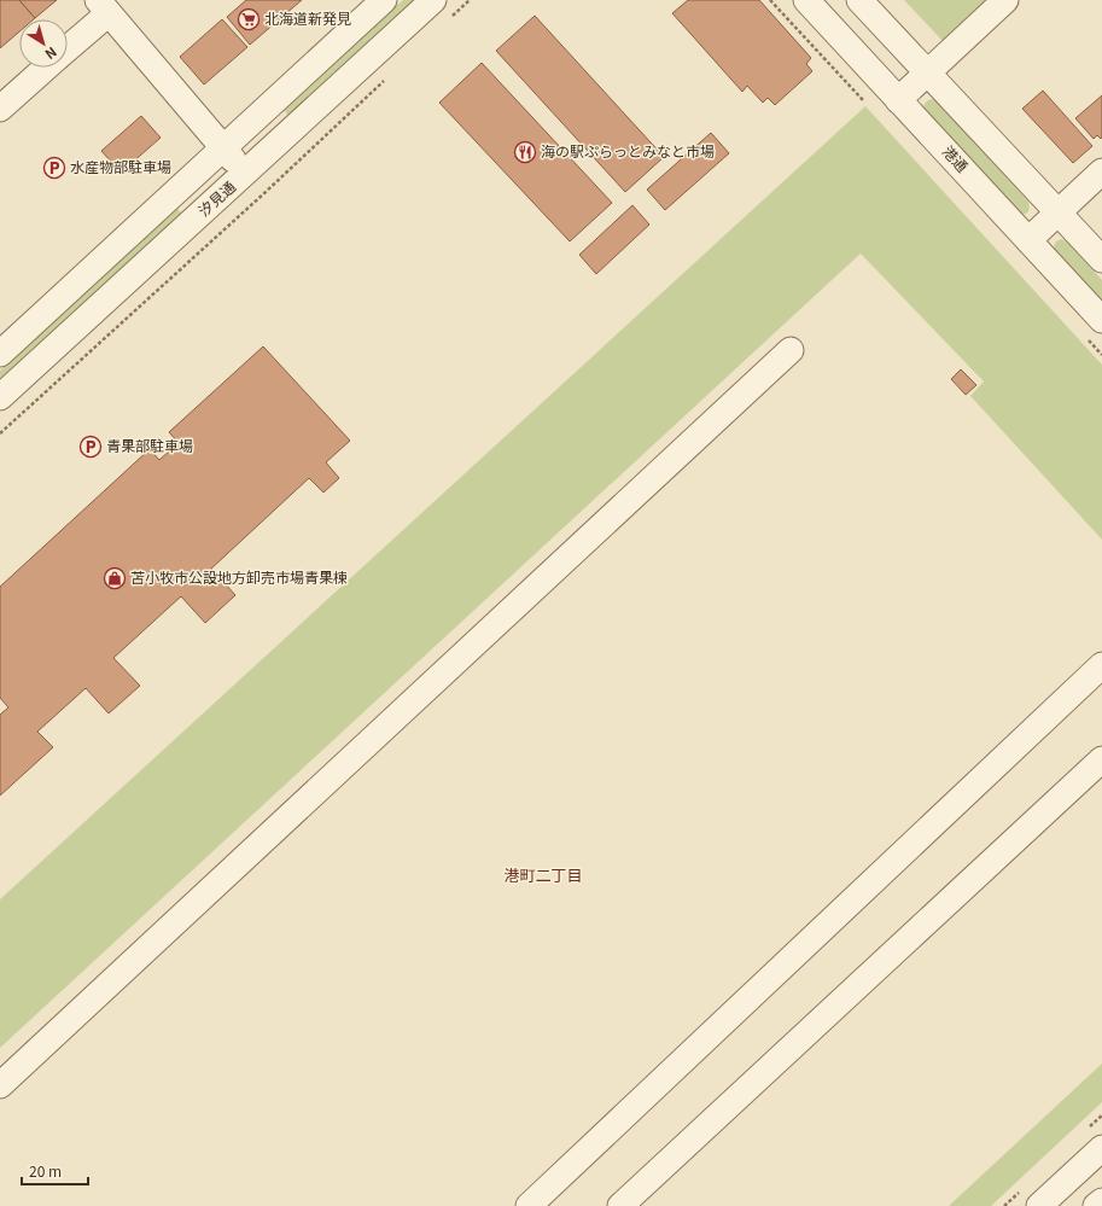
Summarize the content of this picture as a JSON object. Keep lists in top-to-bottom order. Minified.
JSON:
{"streets":{"street":["港通","汐見通"]},"districts":["港町二丁目"],"places":{"supermarket":["北海道新発見"],"restaurant":["海の駅ぷらっとみなと市場"],"parking":["水産物部駐車場","青果部駐車場"],"shop":["苫小牧市公設地方卸売市場青果棟"]},"scale_bar":"20 m","north":"bottom right"}
